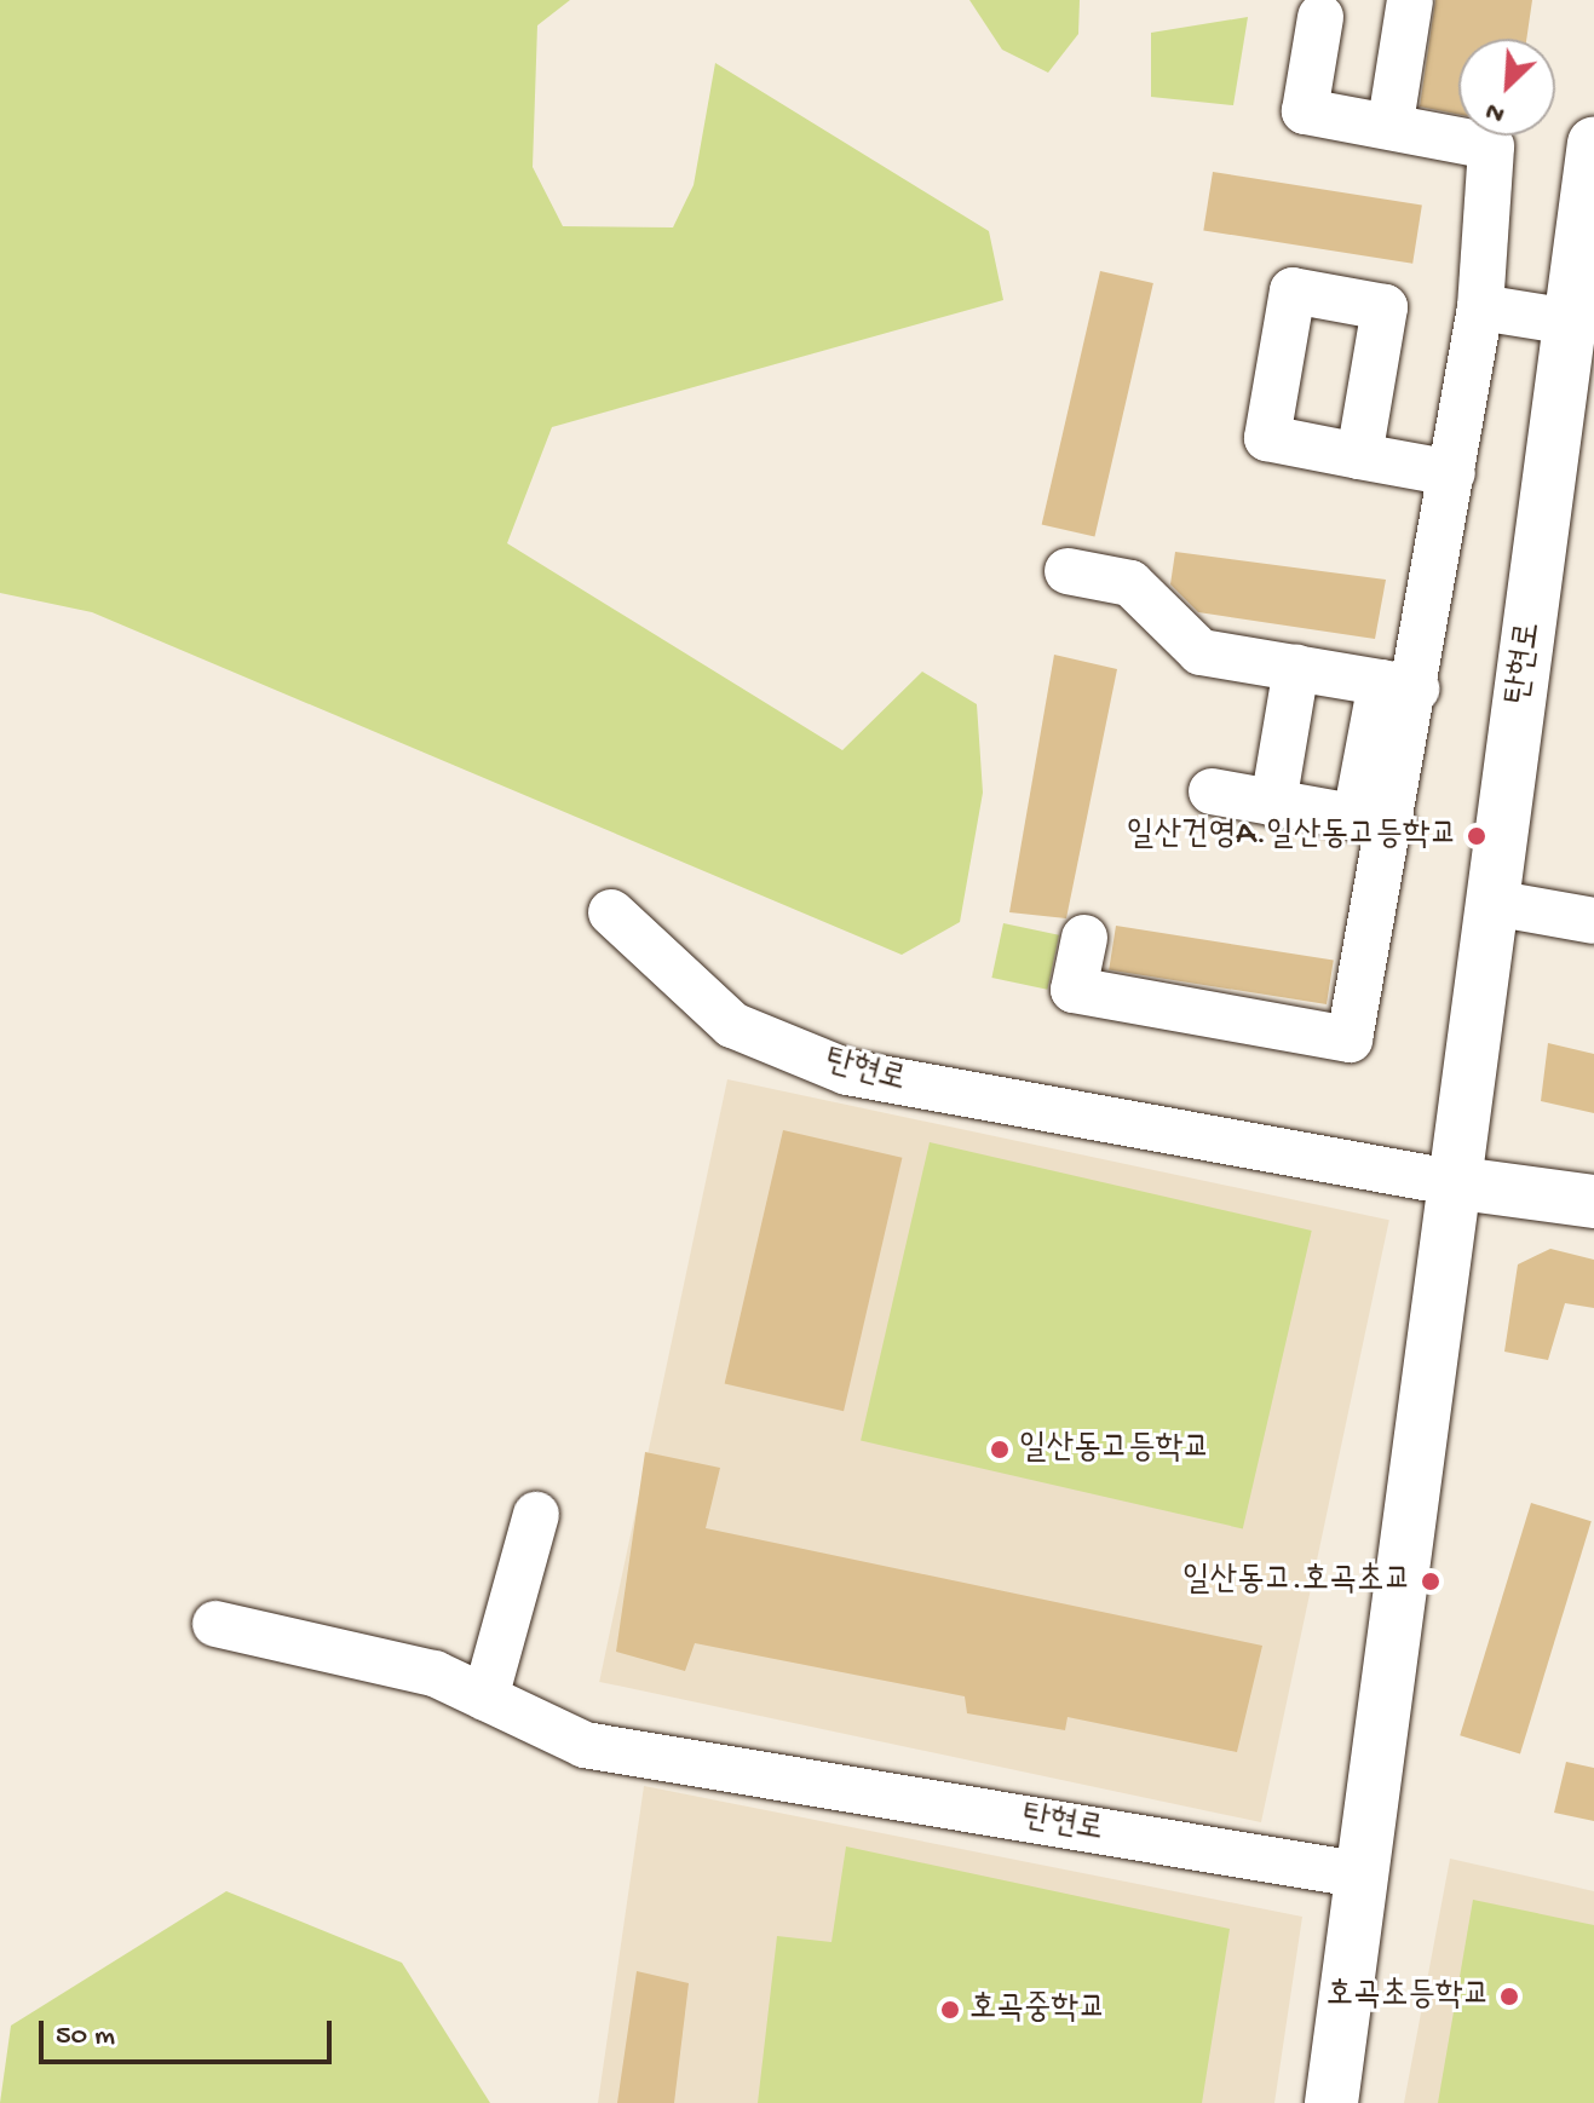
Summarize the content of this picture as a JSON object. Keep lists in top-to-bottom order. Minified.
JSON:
{"streets":{"main road":["탄현로"]},"places":["일산건영A.일산동고등학교","일산동고등학교","일산동고.호곡초교","호곡초등학교","호곡중학교"],"scale_bar":"50 m","north":"bottom left"}
